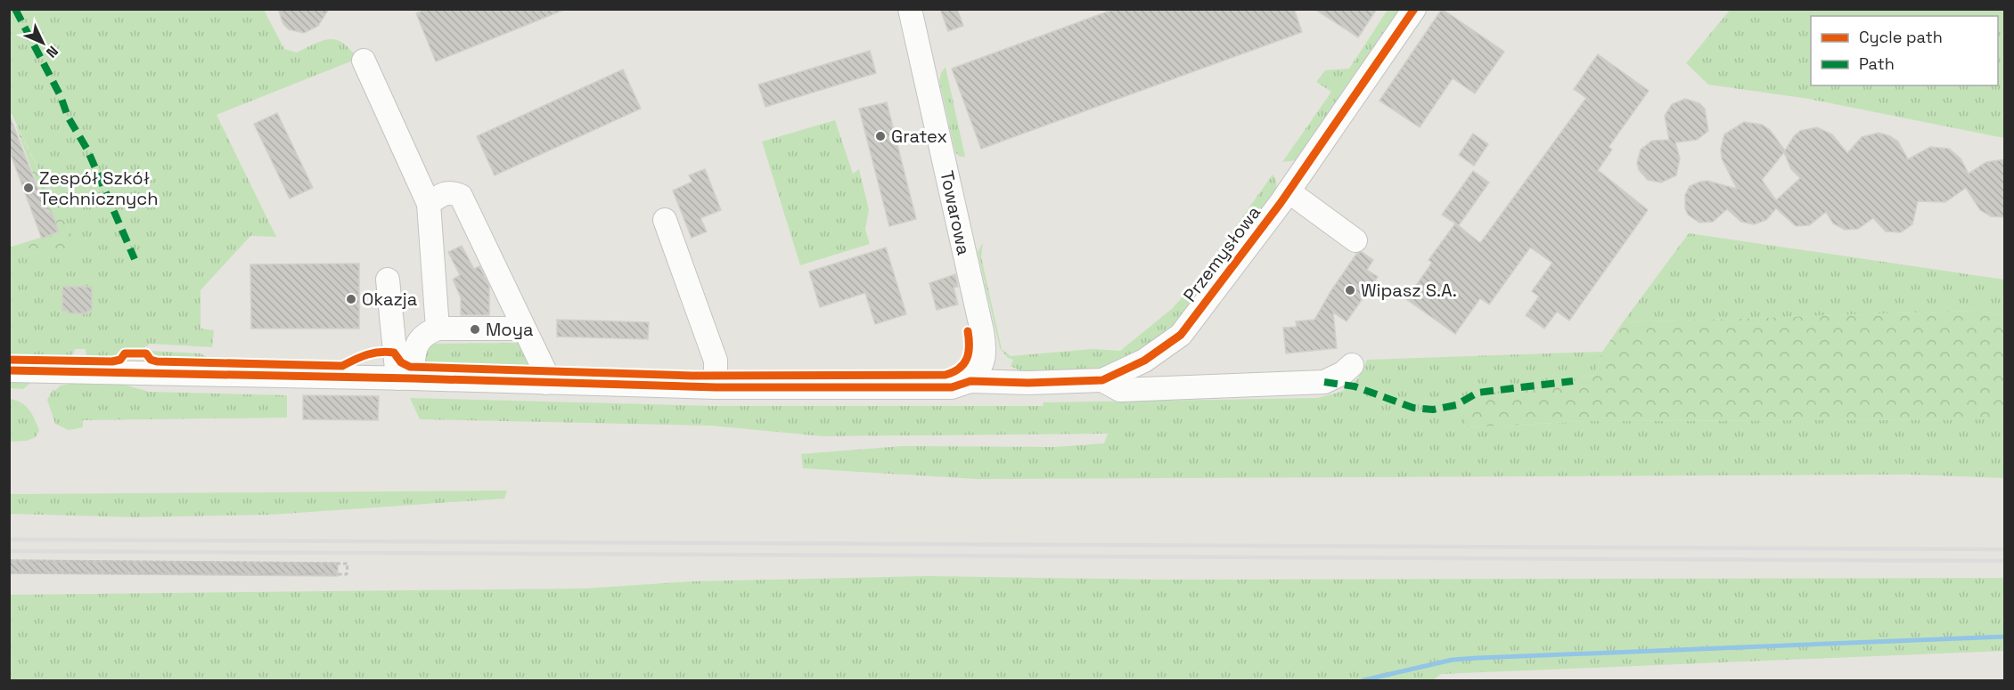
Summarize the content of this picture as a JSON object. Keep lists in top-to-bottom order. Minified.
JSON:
{"streets":{"street":["Towarowa","Przemysłowa"]},"crossings":[["Towarowa","Przemysłowa"]],"places":["Gratex","Zespół Szkół Technicznych","Wipasz S.A.","Okazja","Moya"],"legend":["Cycle path","Path"],"north":"bottom right"}
